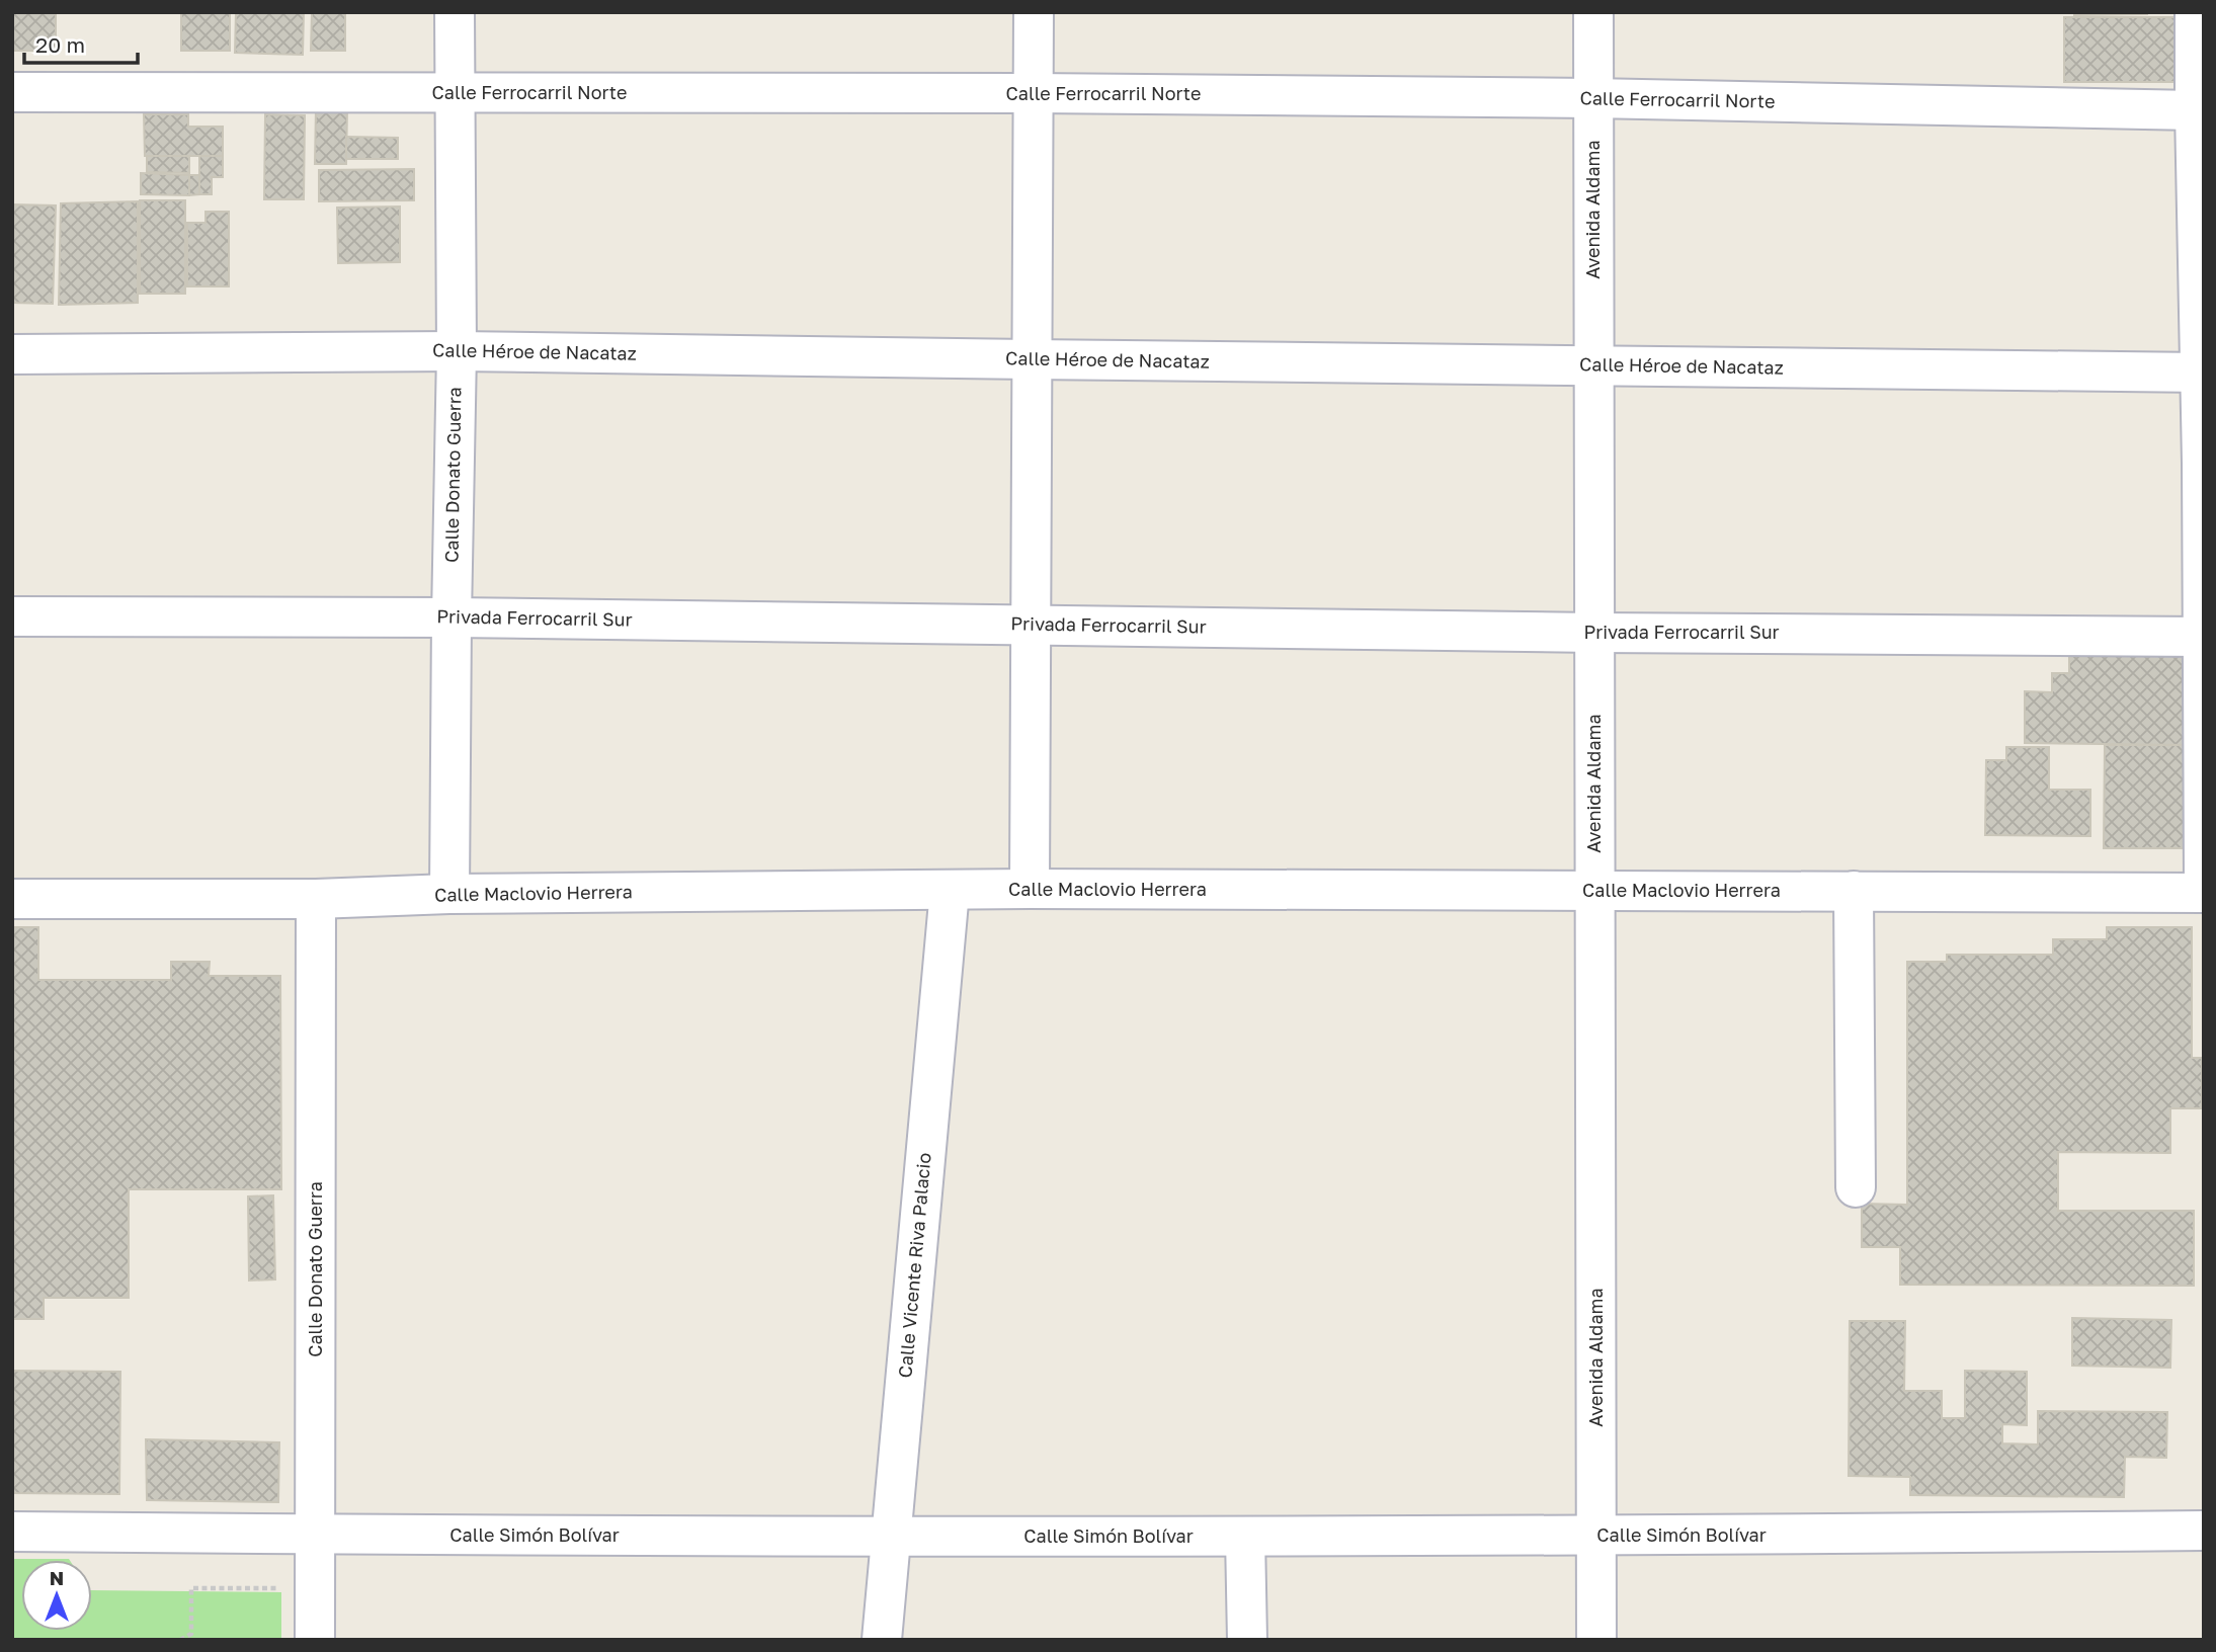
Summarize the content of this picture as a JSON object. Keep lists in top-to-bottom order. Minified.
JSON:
{"streets":{"street":["Calle Ferrocarril Norte","Avenida Aldama","Calle Héroe de Nacataz","Calle Donato Guerra","Privada Ferrocarril Sur","Calle Maclovio Herrera","Calle Vicente Riva Palacio","Calle Simón Bolívar"]},"crossings":[["Calle Ferrocarril Norte","Avenida Aldama"],["Calle Ferrocarril Norte","Calle Donato Guerra"],["Avenida Aldama","Calle Héroe de Nacataz"],["Avenida Aldama","Privada Ferrocarril Sur"],["Avenida Aldama","Calle Maclovio Herrera"],["Avenida Aldama","Calle Simón Bolívar"],["Calle Héroe de Nacataz","Calle Donato Guerra"],["Calle Donato Guerra","Privada Ferrocarril Sur"],["Calle Donato Guerra","Calle Maclovio Herrera"],["Calle Donato Guerra","Calle Simón Bolívar"],["Calle Maclovio Herrera","Calle Vicente Riva Palacio"],["Calle Vicente Riva Palacio","Calle Simón Bolívar"]],"scale_bar":"20 m","north":"top"}
